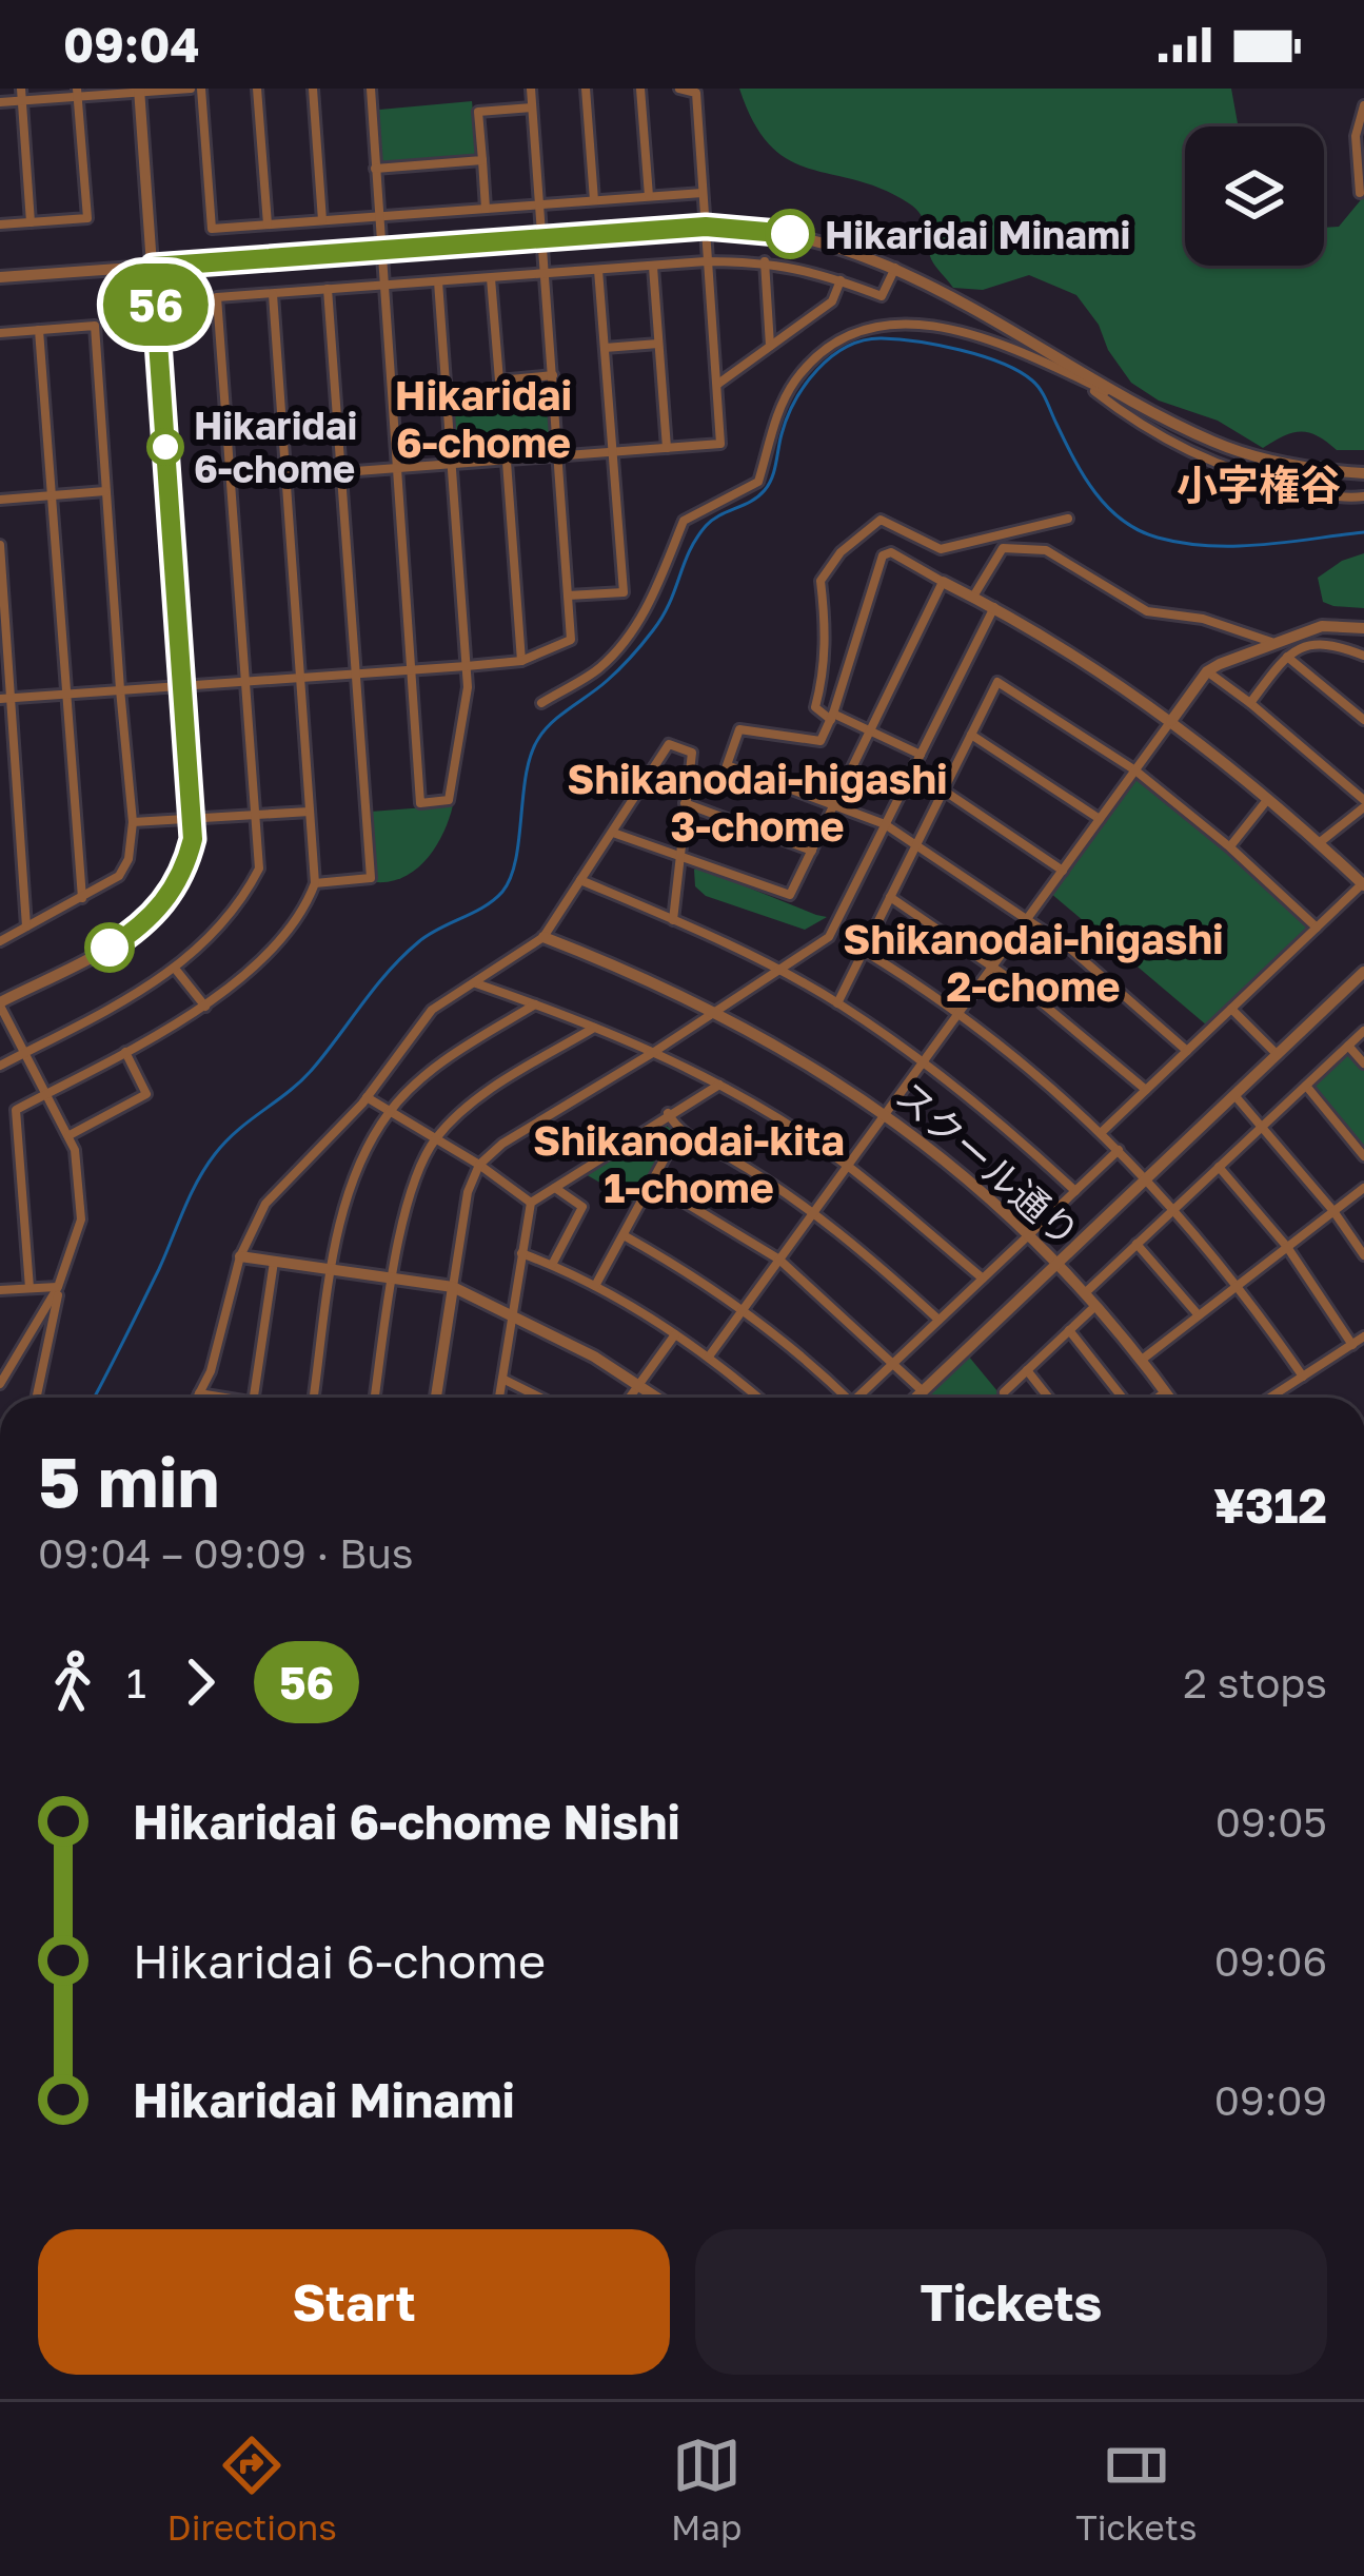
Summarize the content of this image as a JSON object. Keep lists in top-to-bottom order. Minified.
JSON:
{"streets":{"street":["スクール通り"]},"districts":["Hikaridai 6-chome","小字権谷","Shikanodai-higashi 3-chome","Shikanodai-higashi 2-chome","Shikanodai-kita 1-chome"],"places":["Hikaridai Minami","Hikaridai 6-chome"],"lines":["bus line 56"],"page":{"status":"09:04","on_map":"56","heading":["5 min","09:04 – 09:09 · Bus","¥312"],"legs":["1","56","2 stops"],"list":[{"name":"Hikaridai 6-chome Nishi","value":"09:05"},{"name":"Hikaridai 6-chome","value":"09:06"},{"name":"Hikaridai Minami","value":"09:09"}],"buttons":["Start","Tickets"],"tabs":["Directions","Map","Tickets"]}}
